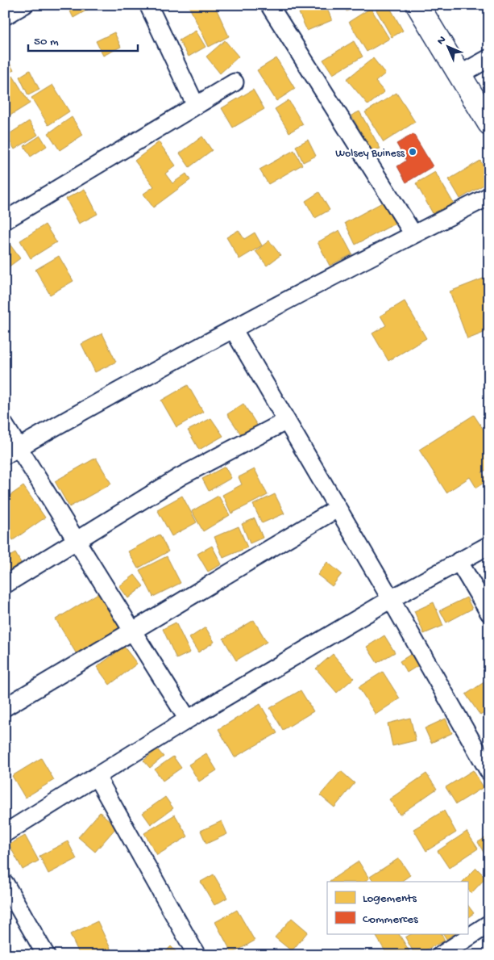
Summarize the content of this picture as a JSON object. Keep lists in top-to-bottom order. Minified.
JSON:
{"places":["Wolsey Buiness"],"legend":["Logements","Commerces"],"scale_bar":"50 m","north":"top left"}
